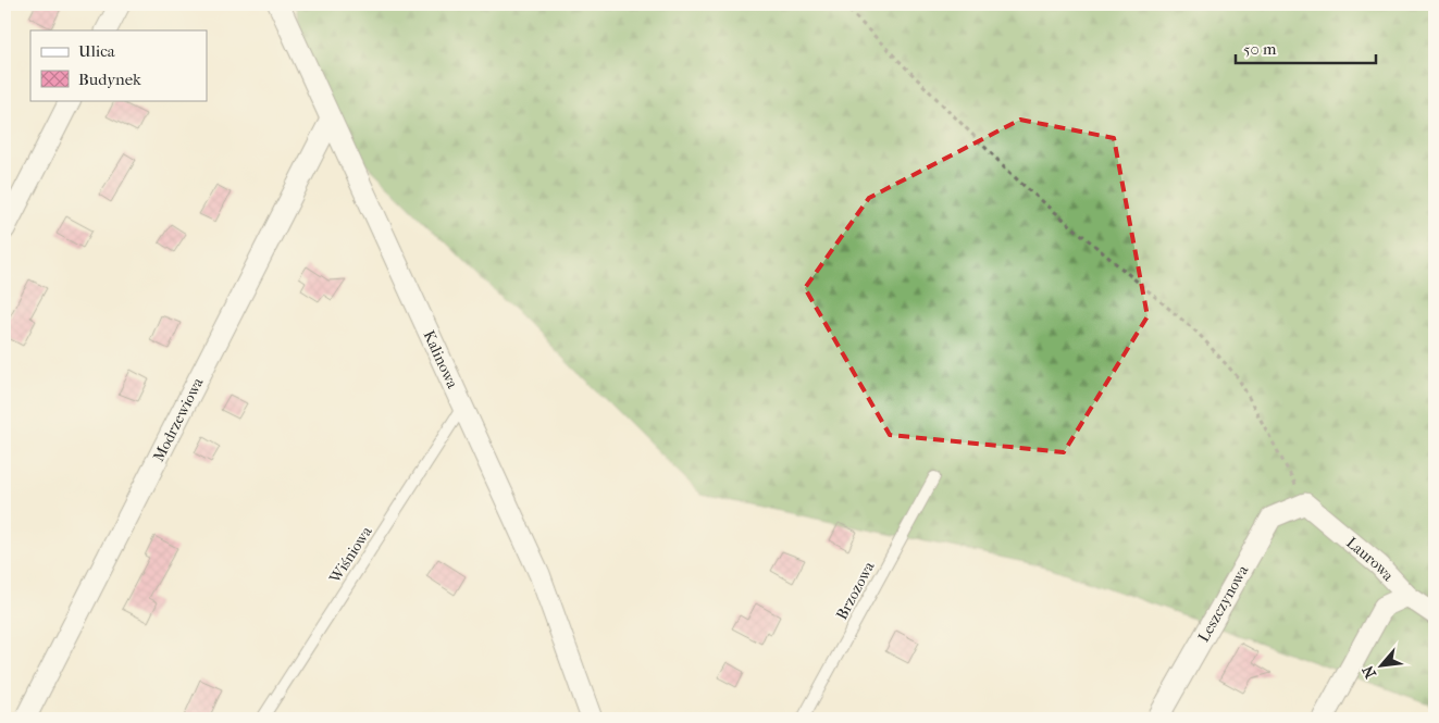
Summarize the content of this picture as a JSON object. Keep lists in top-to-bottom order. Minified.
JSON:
{"streets":{"street":["Kalinowa","Modrzewiowa","Laurowa","Leszczynowa"],"lane":["Wiśniowa","Brzozowa"]},"crossings":[["Kalinowa","Modrzewiowa"],["Kalinowa","Wiśniowa"],["Laurowa","Leszczynowa"]],"legend":["Ulica","Budynek"],"scale_bar":"50 m","north":"bottom left"}
